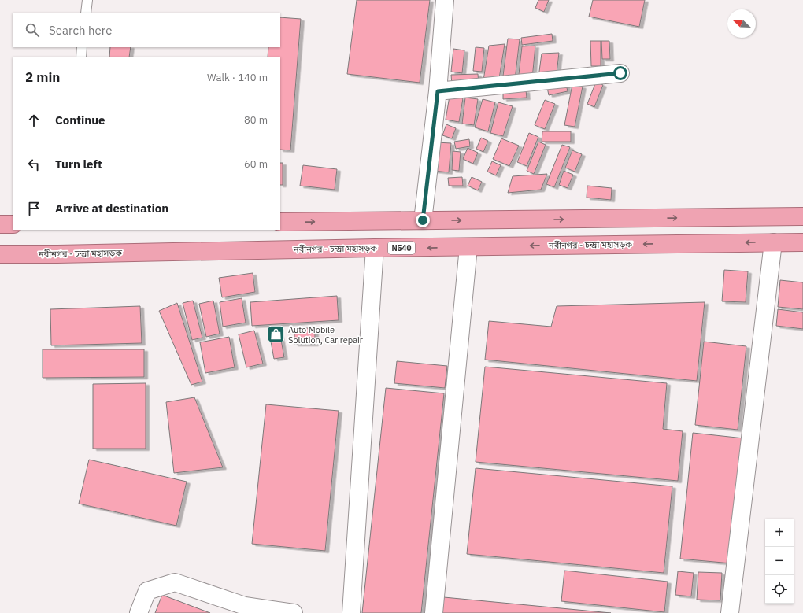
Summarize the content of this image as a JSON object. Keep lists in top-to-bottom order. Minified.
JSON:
{"streets":{"highway":["নবীনগর - চন্দ্রা মহাসড়ক","N540"]},"places":{"shop":["Auto Mobile Solution, Car repair"]},"north":"top left","page":{"search":"Search here","heading":["2 min","Walk · 140 m"],"list":[["Continue","80 m"],["Turn left","60 m"],"Arrive at destination"],"map_buttons":["+","−"]}}
